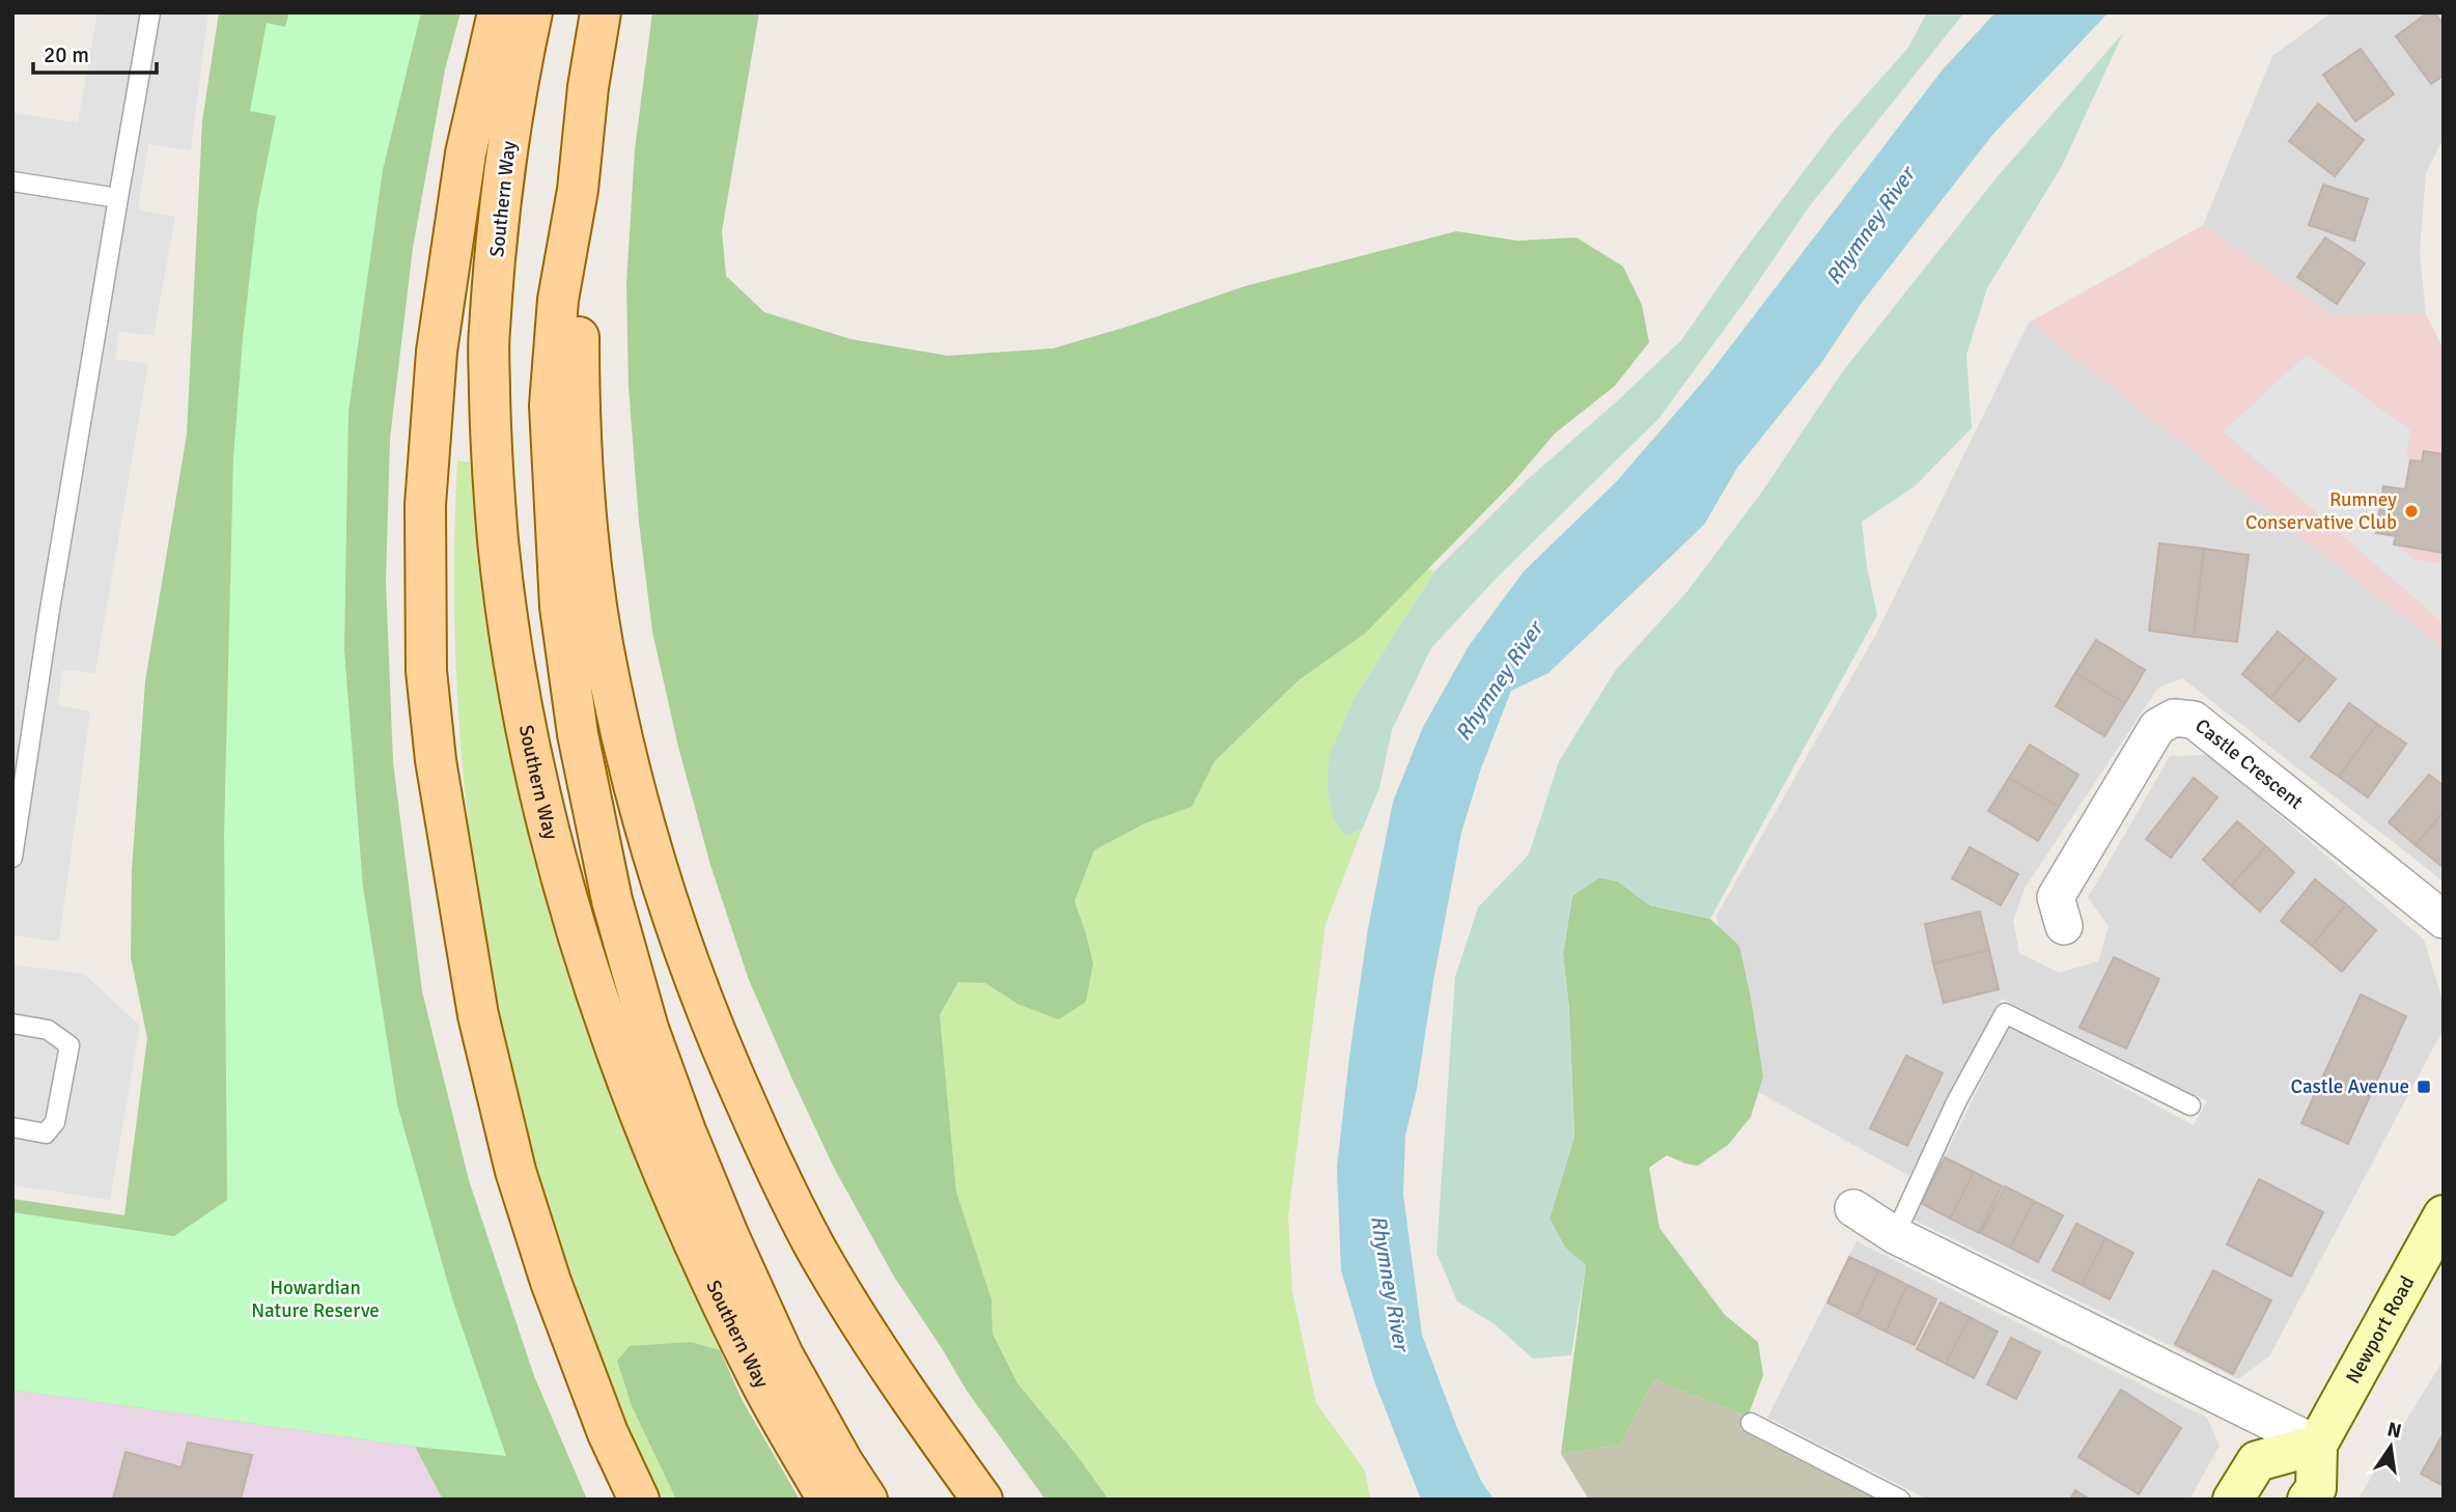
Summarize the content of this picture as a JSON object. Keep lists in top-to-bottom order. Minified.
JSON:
{"streets":{"main road":["Southern Way","Newport Road"],"street":["Castle Crescent"]},"water":["Rhymney River"],"parks":["Howardian Nature Reserve"],"places":{"other":["Rumney Conservative Club"],"transit":["Castle Avenue"]},"scale_bar":"20 m","north":"top"}
